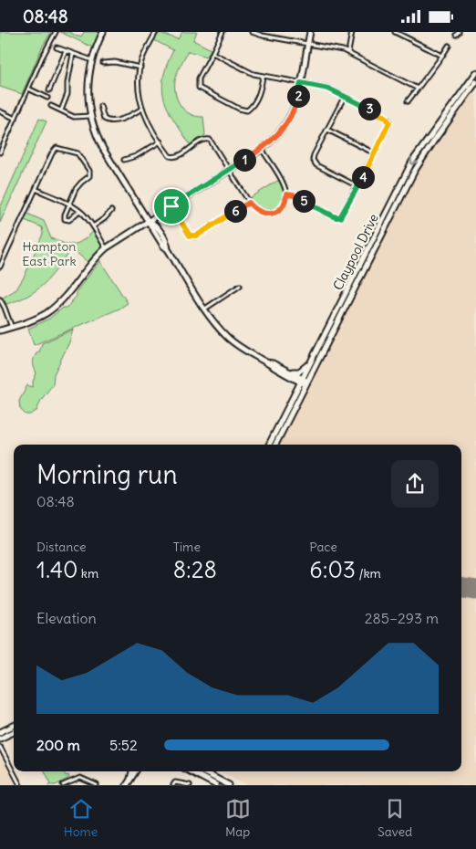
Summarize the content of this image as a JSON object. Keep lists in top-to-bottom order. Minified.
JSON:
{"streets":{"main road":["Claypool Drive"]},"parks":["Hampton East Park"],"page":{"status":"08:48","pins":["2","3","1","4","5","6"],"heading":["Morning run","08:48"],"stats":[["Distance","1.40 km"],["Time","8:28"],["Pace","6:03 /km"]],"chart":["Elevation","285–293 m"],"list":[{"name":"200 m","note":"5:52"}],"tabs":["Home","Map","Saved"]}}
